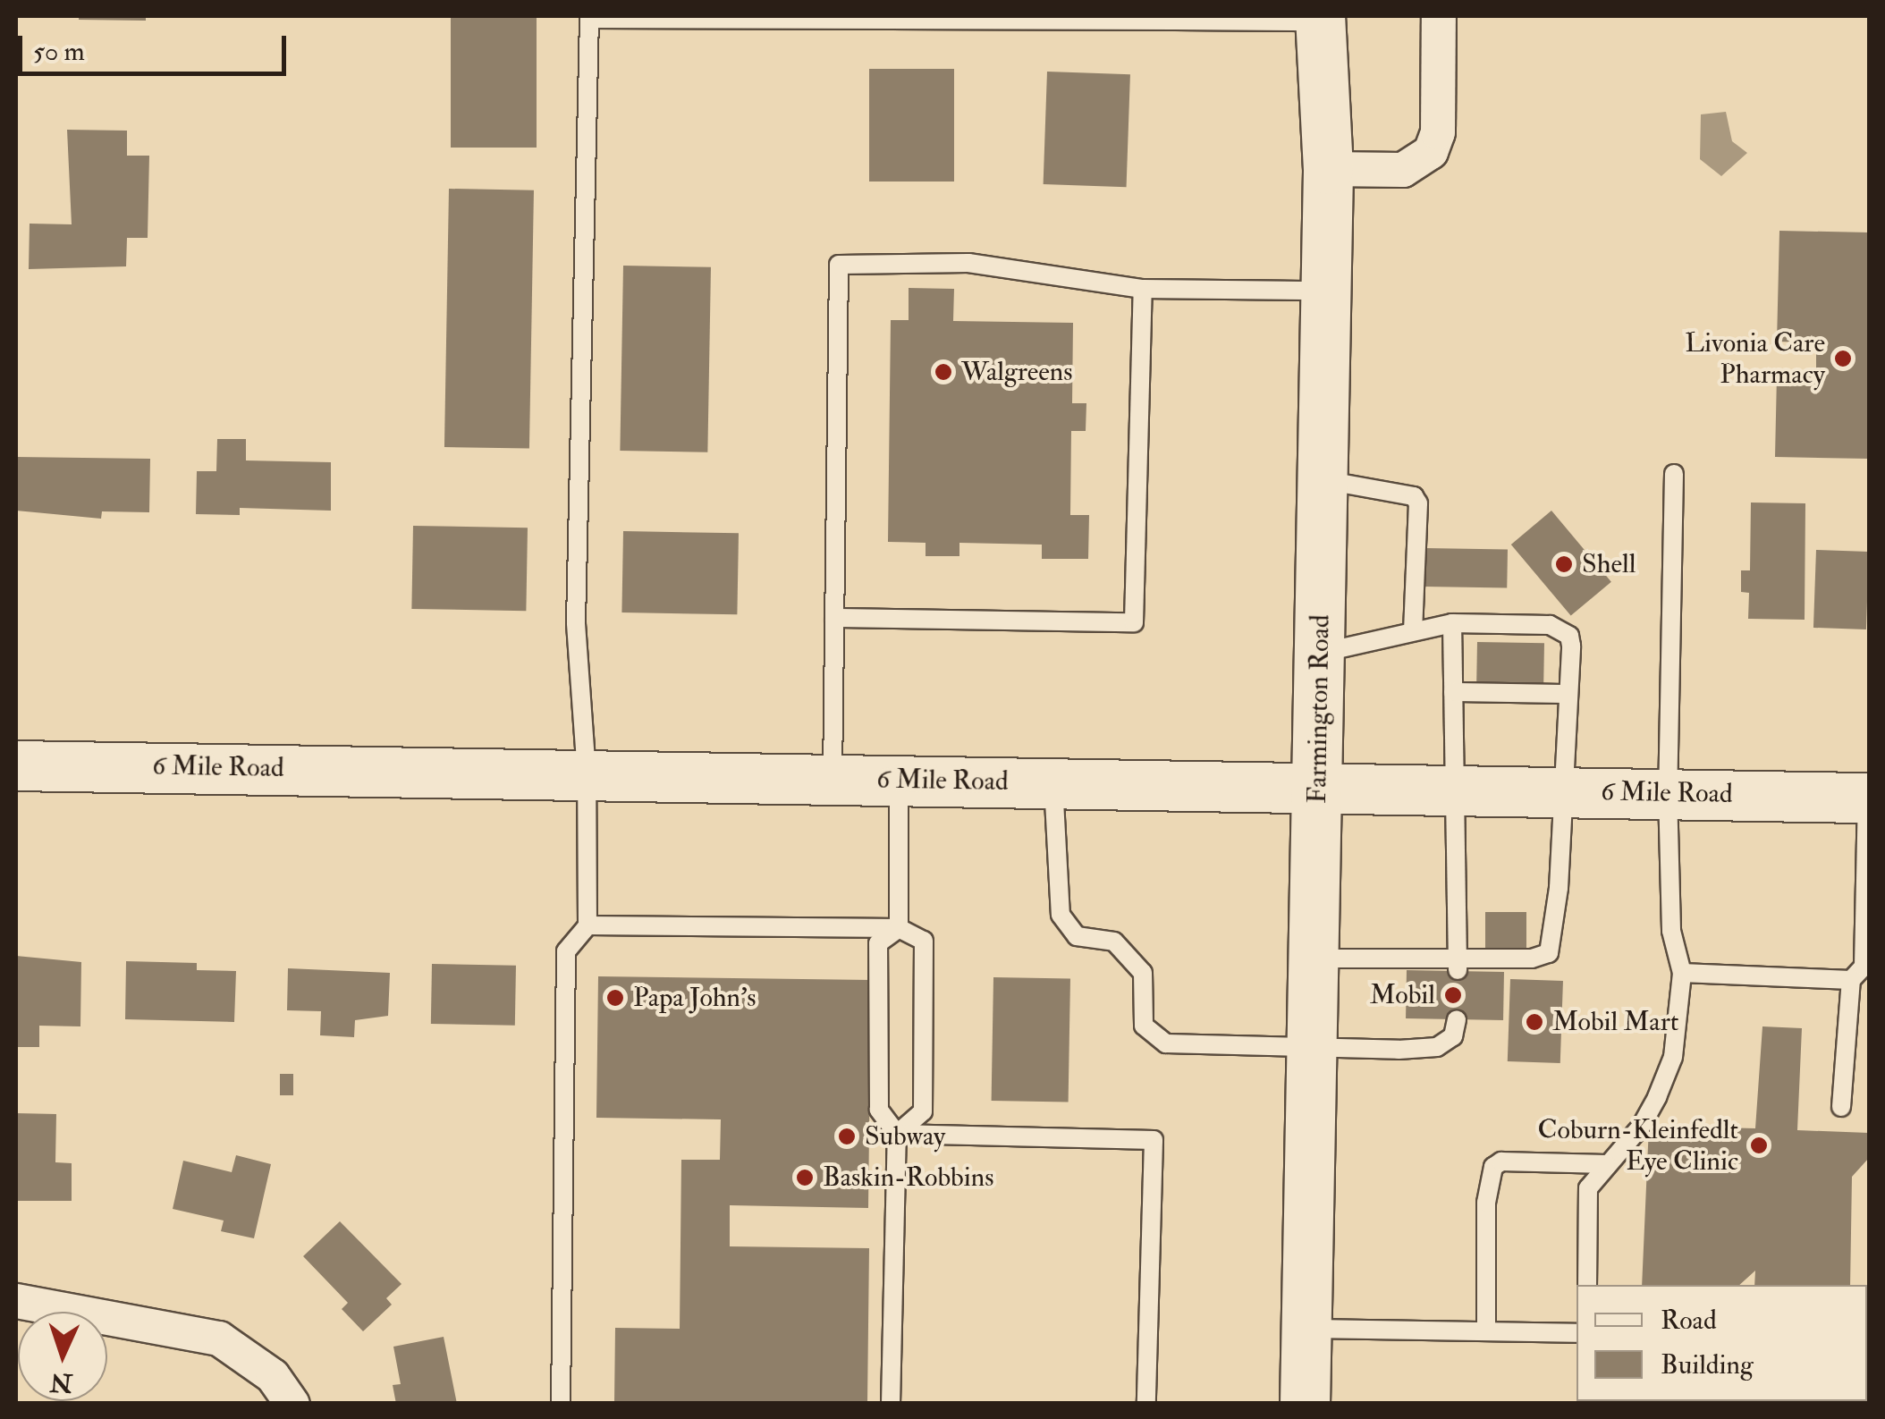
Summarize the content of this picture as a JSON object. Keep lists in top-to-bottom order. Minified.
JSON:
{"streets":{"main road":["Farmington Road","6 Mile Road"]},"crossings":[["Farmington Road","6 Mile Road"]],"places":["Livonia Care Pharmacy","Walgreens","Shell","Mobil","Papa John's","Mobil Mart","Subway","Coburn-Kleinfedlt Eye Clinic","Baskin-Robbins"],"legend":["Road","Building"],"scale_bar":"50 m","north":"bottom"}
